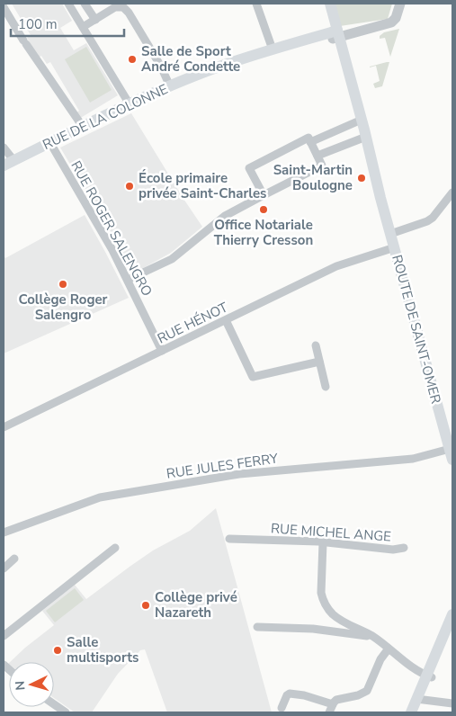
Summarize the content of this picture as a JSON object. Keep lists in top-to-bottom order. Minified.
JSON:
{"streets":{"main road":["RUE DE LA COLONNE","ROUTE DE SAINT-OMER"],"street":["RUE ROGER SALENGRO","RUE HÉNOT","RUE JULES FERRY","RUE MICHEL ANGE"]},"crossings":[["RUE DE LA COLONNE","RUE ROGER SALENGRO"],["RUE DE LA COLONNE","ROUTE DE SAINT-OMER"],["RUE ROGER SALENGRO","RUE HÉNOT"],["RUE HÉNOT","ROUTE DE SAINT-OMER"],["ROUTE DE SAINT-OMER","RUE JULES FERRY"]],"places":["Salle de Sport André Condette","Saint-Martin Boulogne","École primaire privée Saint-Charles","Office Notariale Thierry Cresson","Collège Roger Salengro","Collège privé Nazareth","Salle multisports"],"scale_bar":"100 m","north":"left"}
